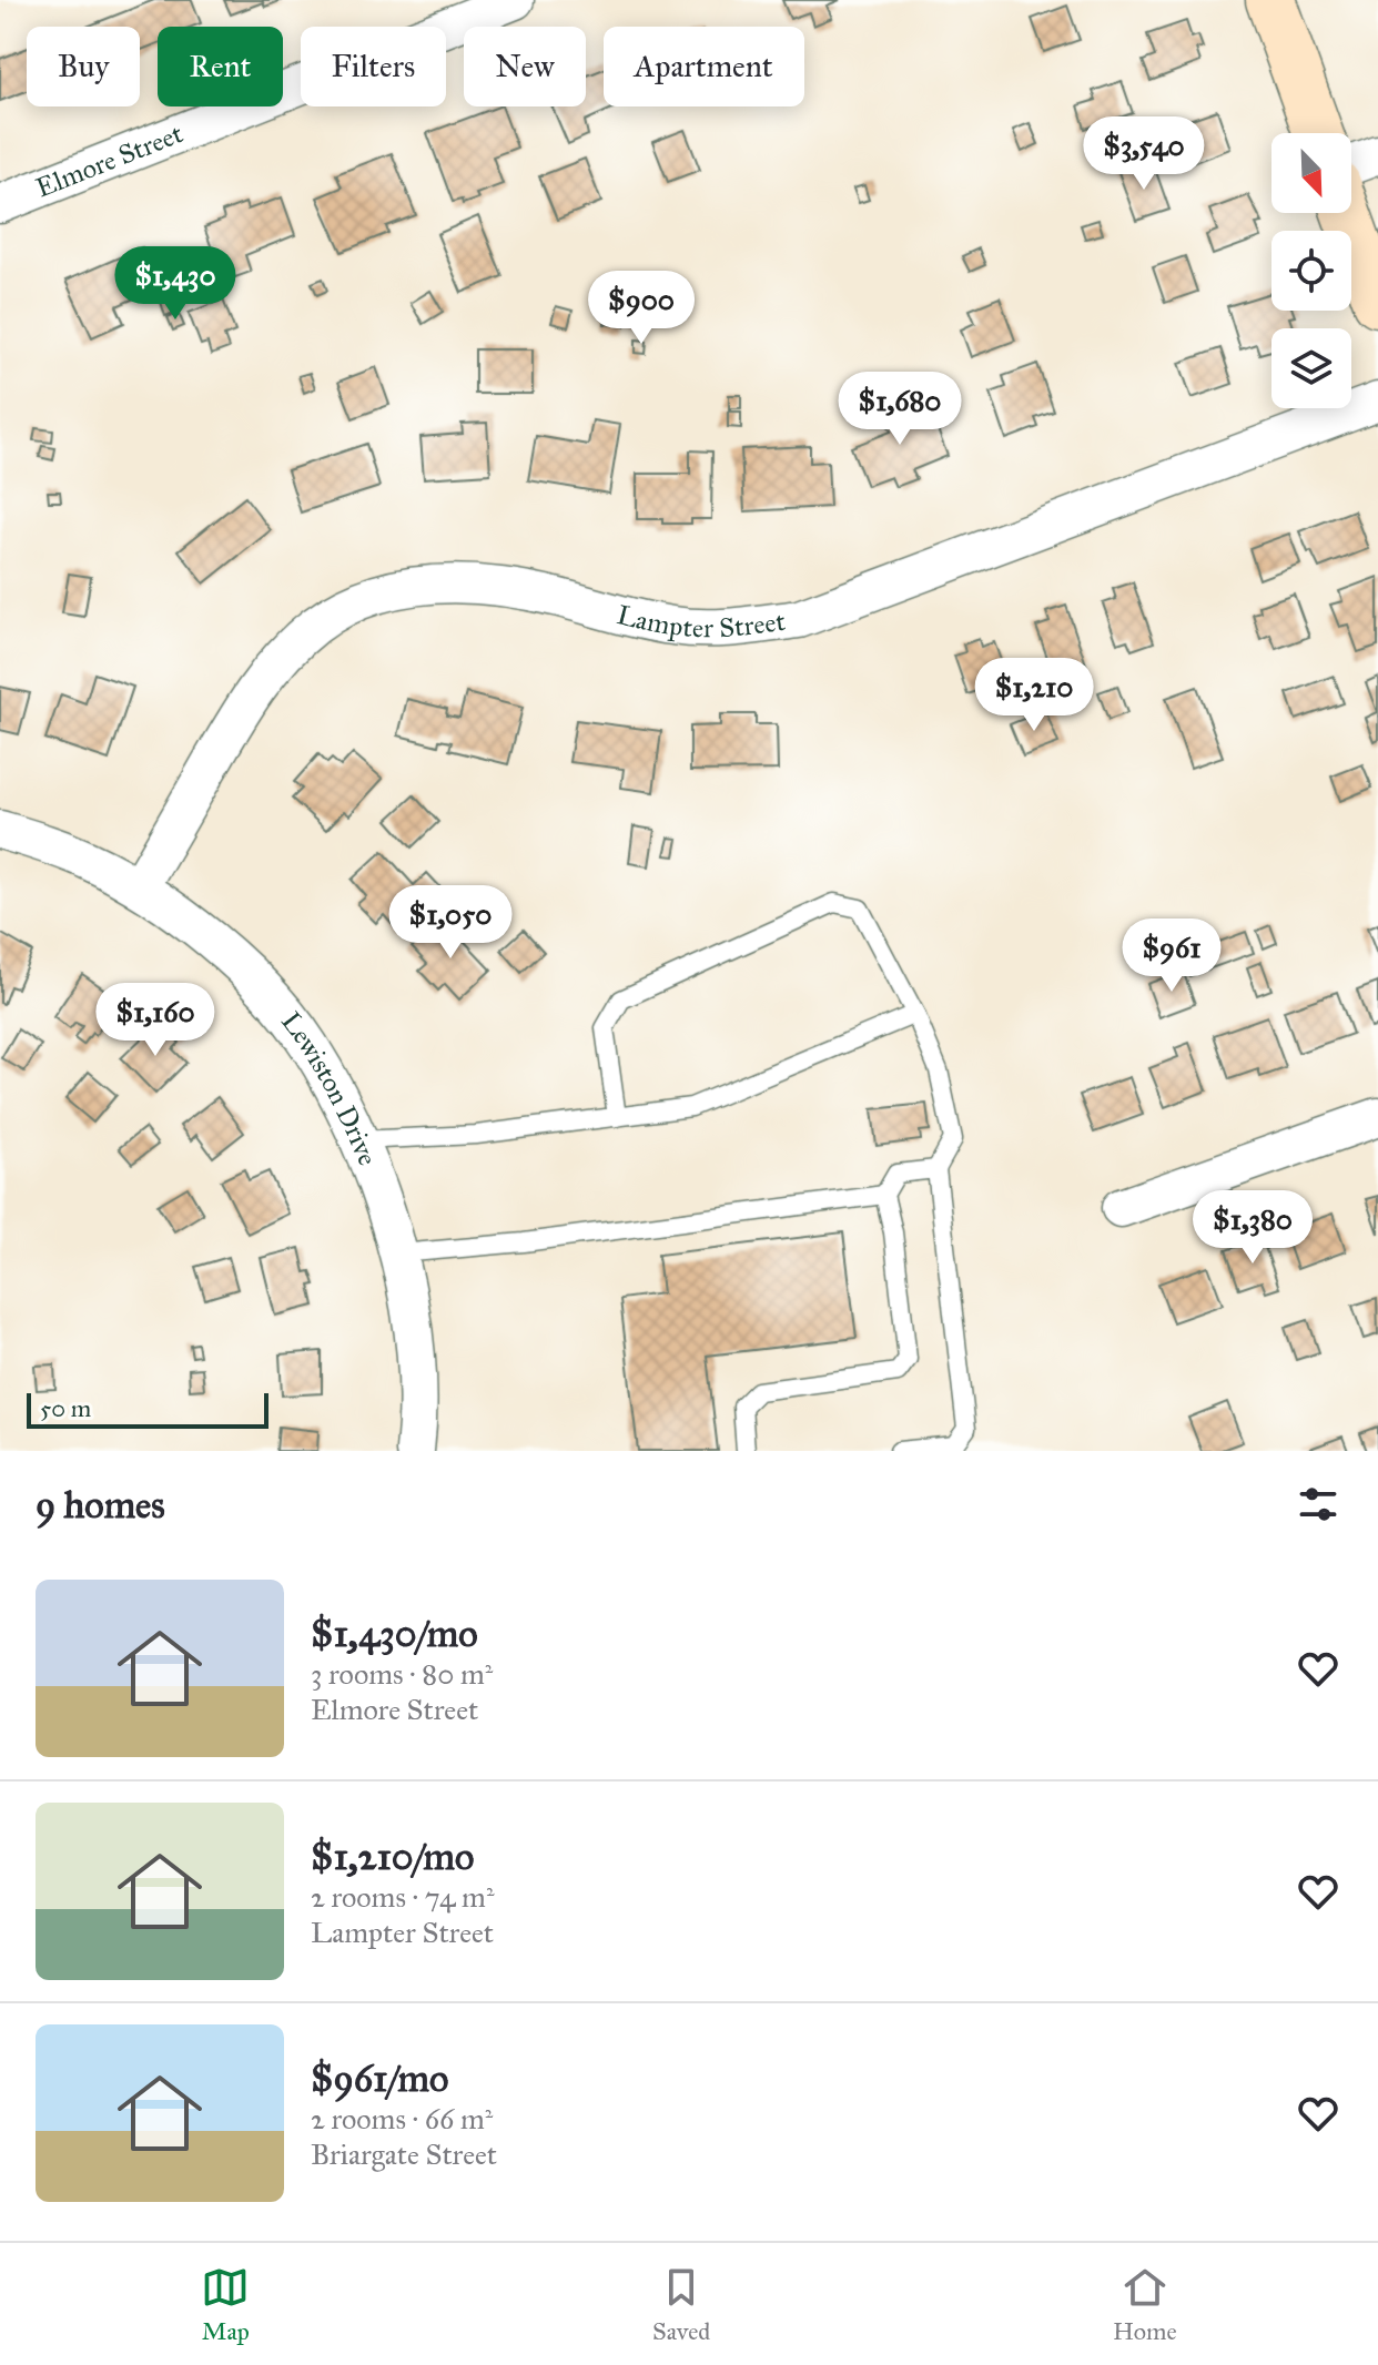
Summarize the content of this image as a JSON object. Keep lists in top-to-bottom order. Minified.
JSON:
{"streets":{"street":["Elmore Street","Lampter Street","Lewiston Drive"]},"crossings":[["Lampter Street","Lewiston Drive"]],"scale_bar":"50 m","north":"bottom right","page":{"chip":["Buy","Rent","Filters","New","Apartment"],"price":["$3,540","$1,430","$900","$1,680","$1,210","$1,050","$961","$1,160","$1,380"],"scale":"50 m","heading":"9 homes","list":[{"name":"$1,430/mo","note":"3 rooms · 80 m² · Elmore Street"},{"name":"$1,210/mo","note":"2 rooms · 74 m² · Lampter Street"},{"name":"$961/mo","note":"2 rooms · 66 m² · Briargate Street"}],"tabs":["Map","Saved","Home"]}}
